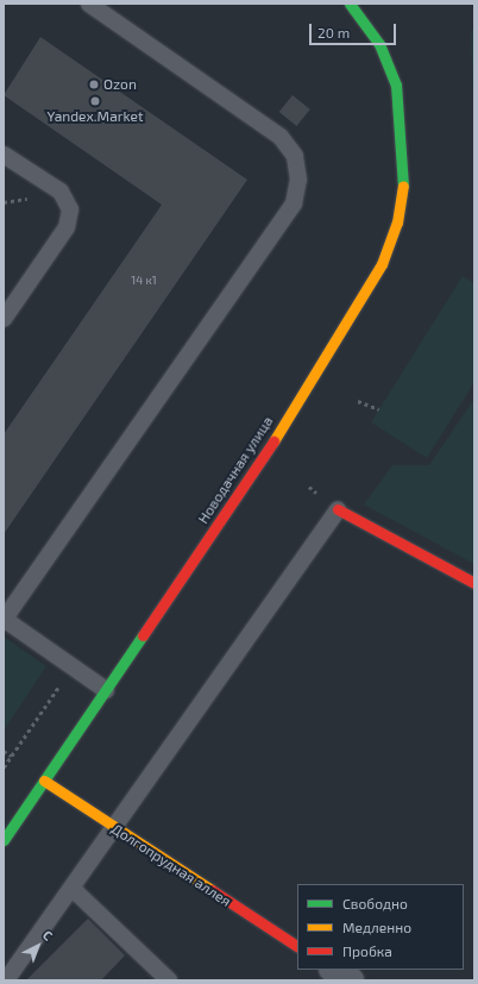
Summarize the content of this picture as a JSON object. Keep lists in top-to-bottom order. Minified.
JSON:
{"streets":{"street":["Новодачная улица","Долгопрудная аллея"]},"crossings":[["Новодачная улица","Долгопрудная аллея"]],"places":["Ozon","Yandex.Market"],"house_numbers":["14 к1"],"legend":["Свободно","Медленно","Пробка"],"scale_bar":"20 m","north":"top right"}
